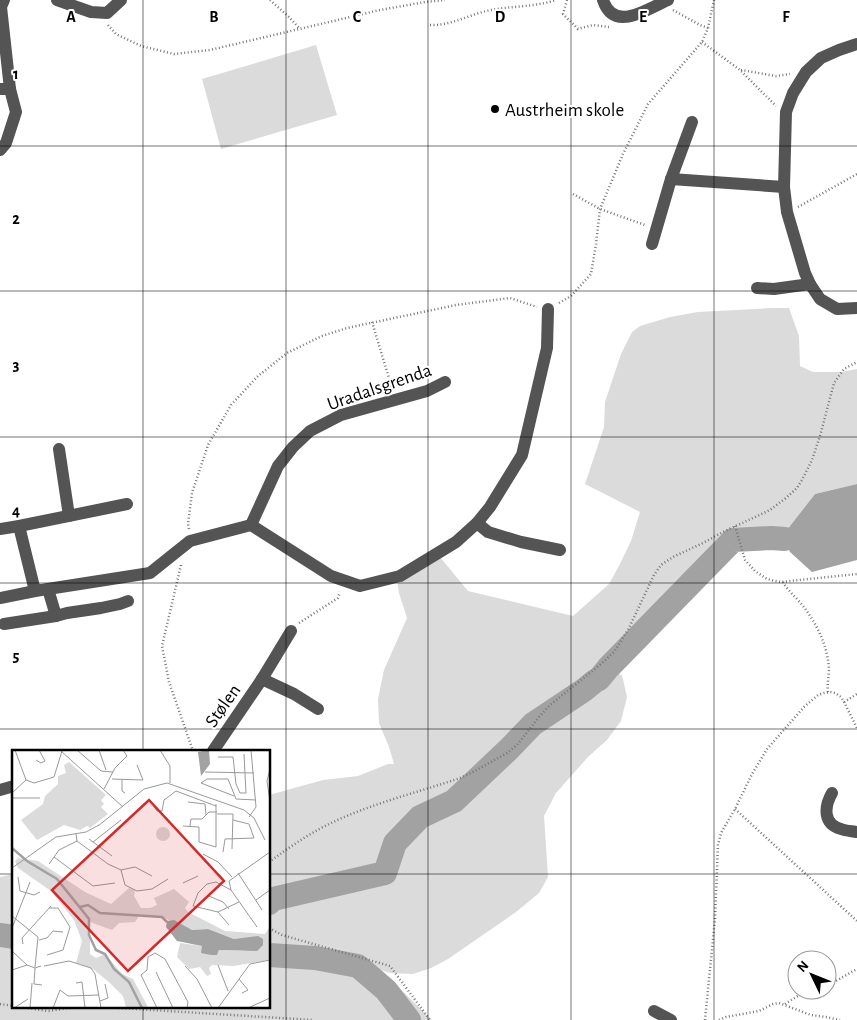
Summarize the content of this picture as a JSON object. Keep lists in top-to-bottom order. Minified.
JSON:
{"streets":{"street":["Uradalsgrenda","Stølen"]},"places":["Austrheim skole"],"north":"top left","grid":{"columns":["A","B","C","D","E","F"],"rows":["1","2","3","4","5"]}}
